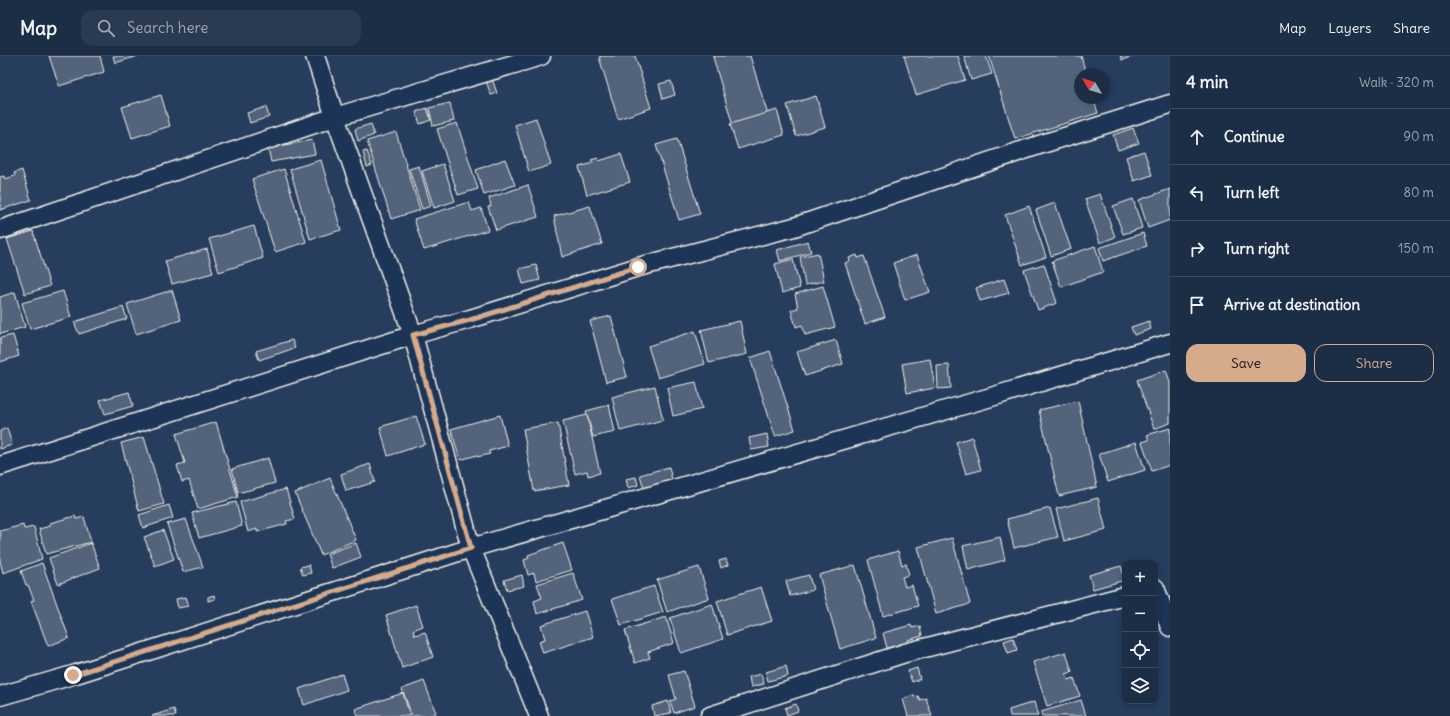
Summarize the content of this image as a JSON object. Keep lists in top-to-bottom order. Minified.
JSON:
{"north":"top left","page":{"header":"Map","search":"Search here","nav":["Map","Layers","Share"],"heading":["4 min","Walk · 320 m"],"list":[["Continue","90 m"],["Turn left","80 m"],["Turn right","150 m"],"Arrive at destination"],"buttons":["Save","Share"],"map_buttons":["+","−"]}}
